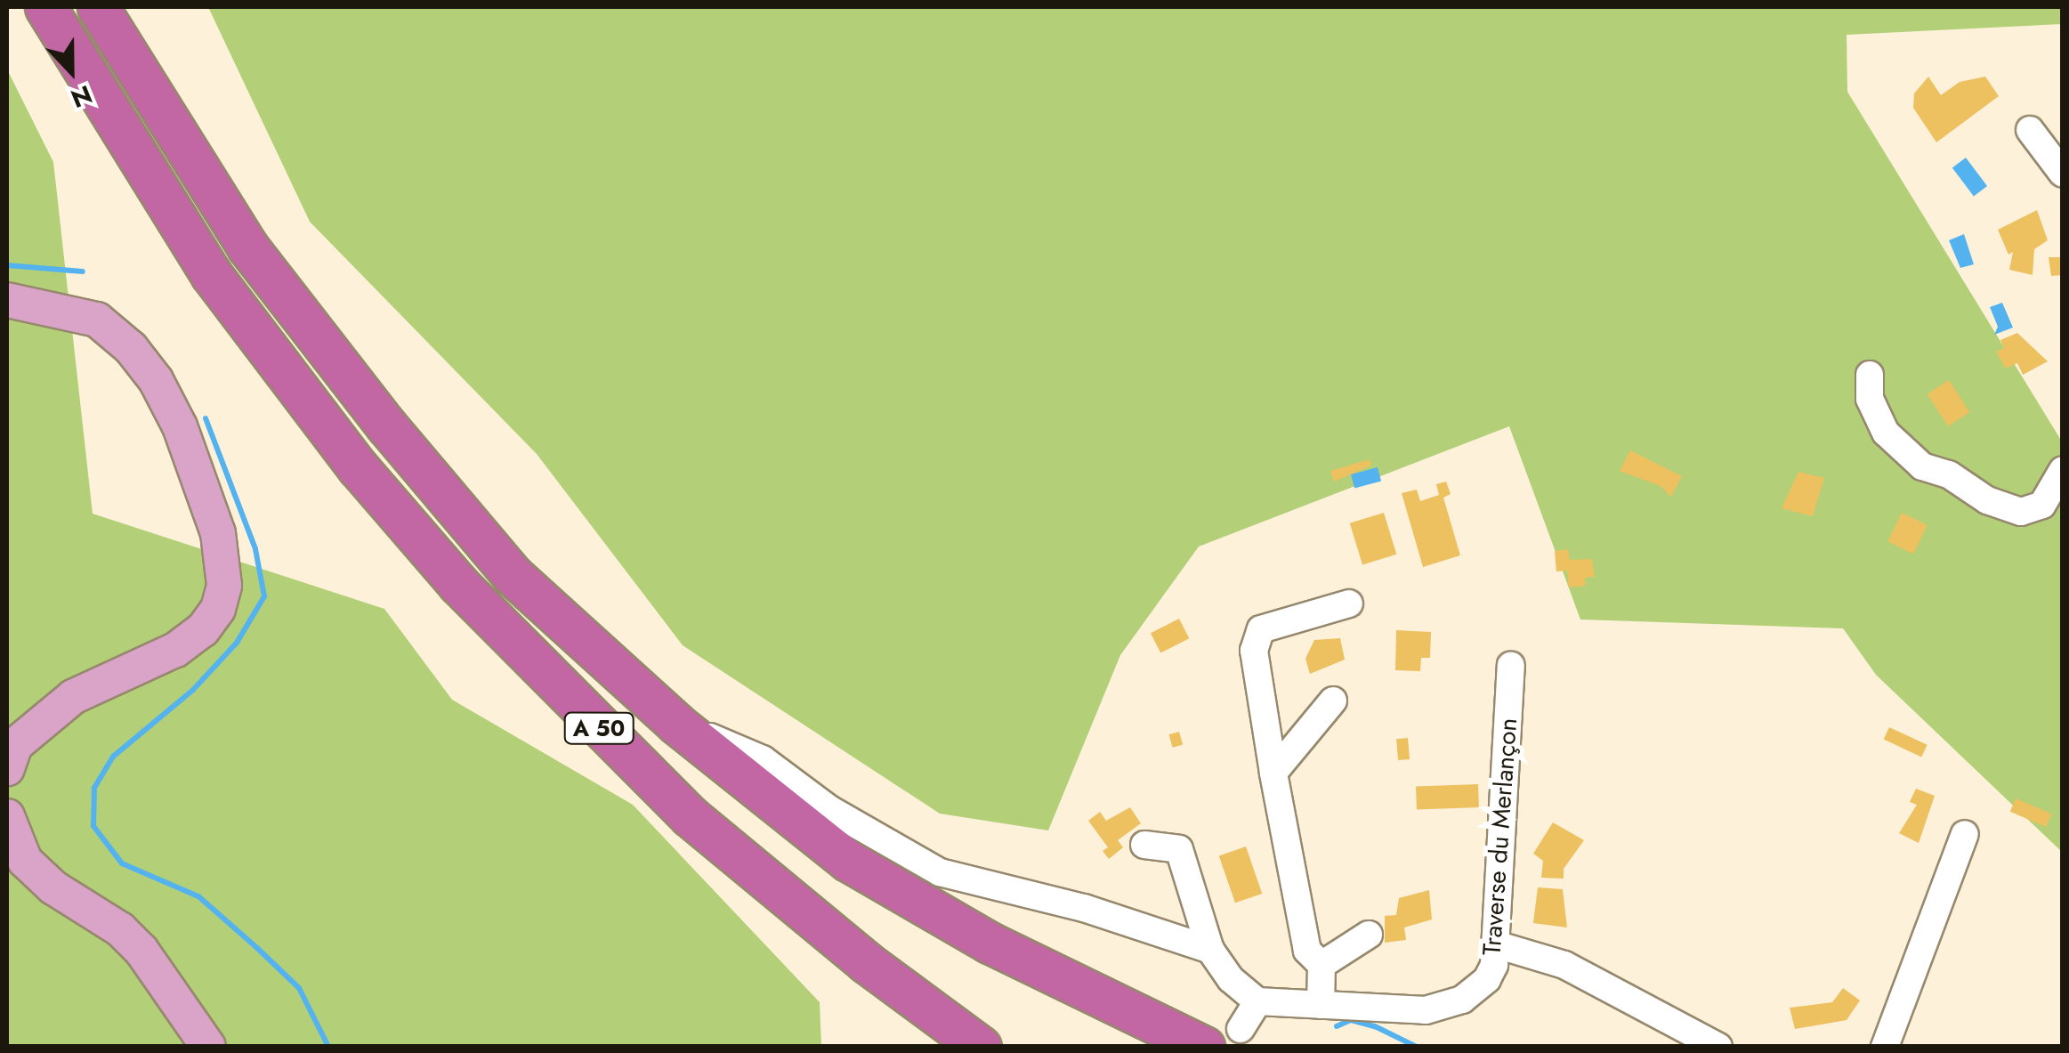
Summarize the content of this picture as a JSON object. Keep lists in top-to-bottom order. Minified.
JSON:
{"streets":{"highway":["A 50"],"street":["Traverse du Merlançon"]},"north":"bottom"}
